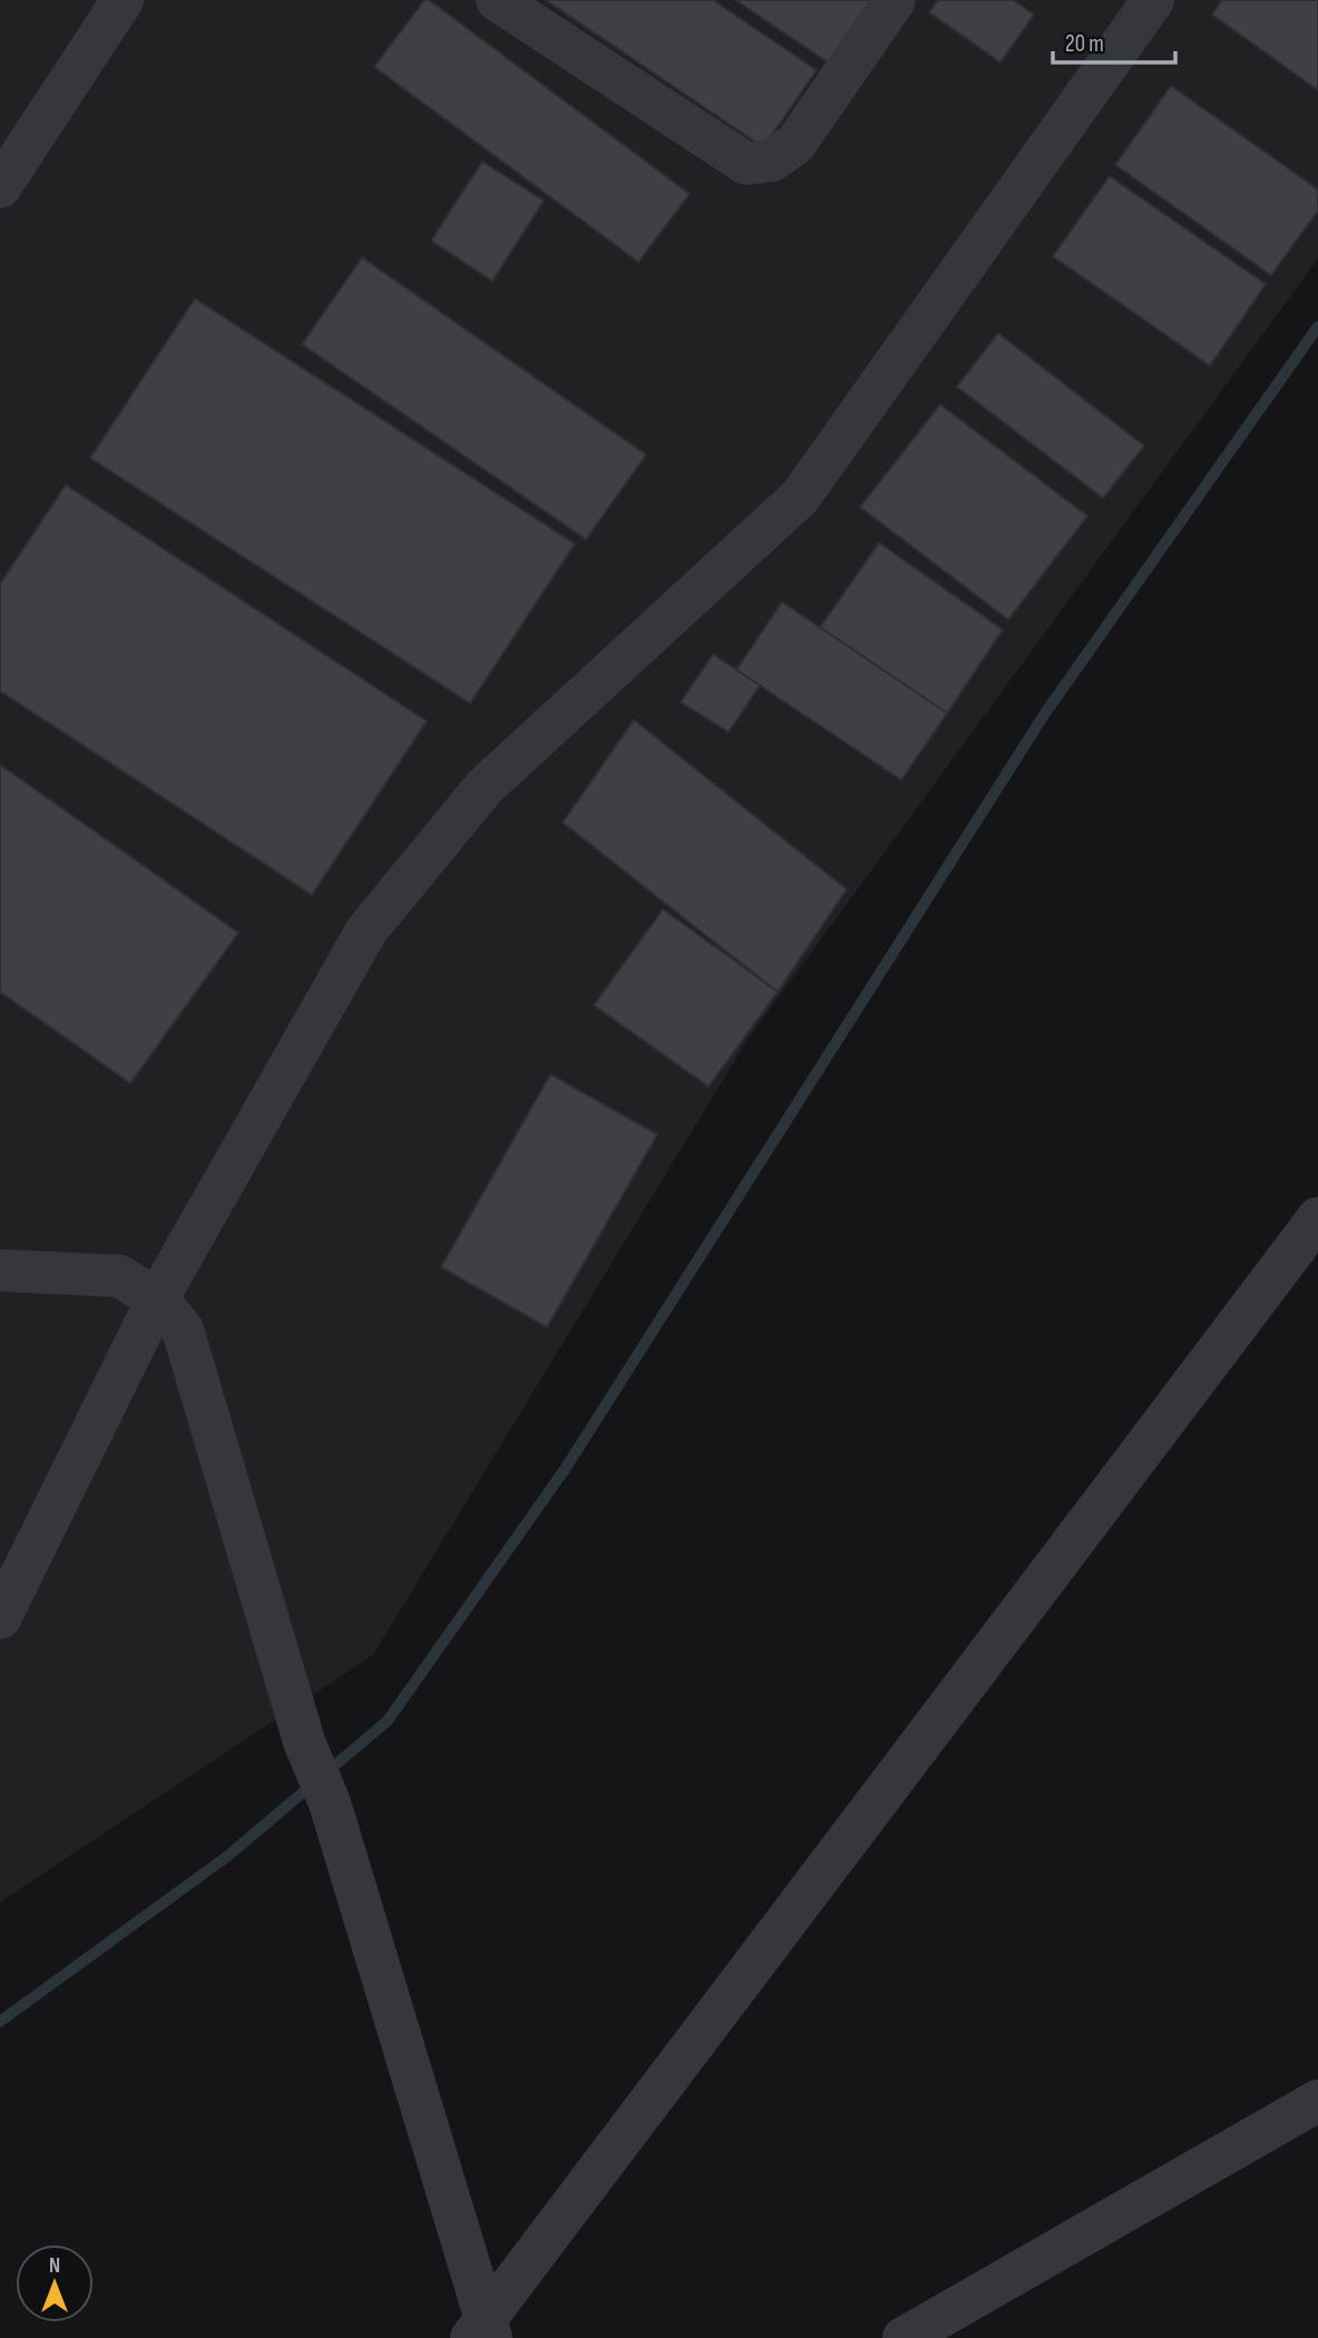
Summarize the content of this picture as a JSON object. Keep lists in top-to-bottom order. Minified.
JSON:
{"scale_bar":"20 m","north":"top"}
